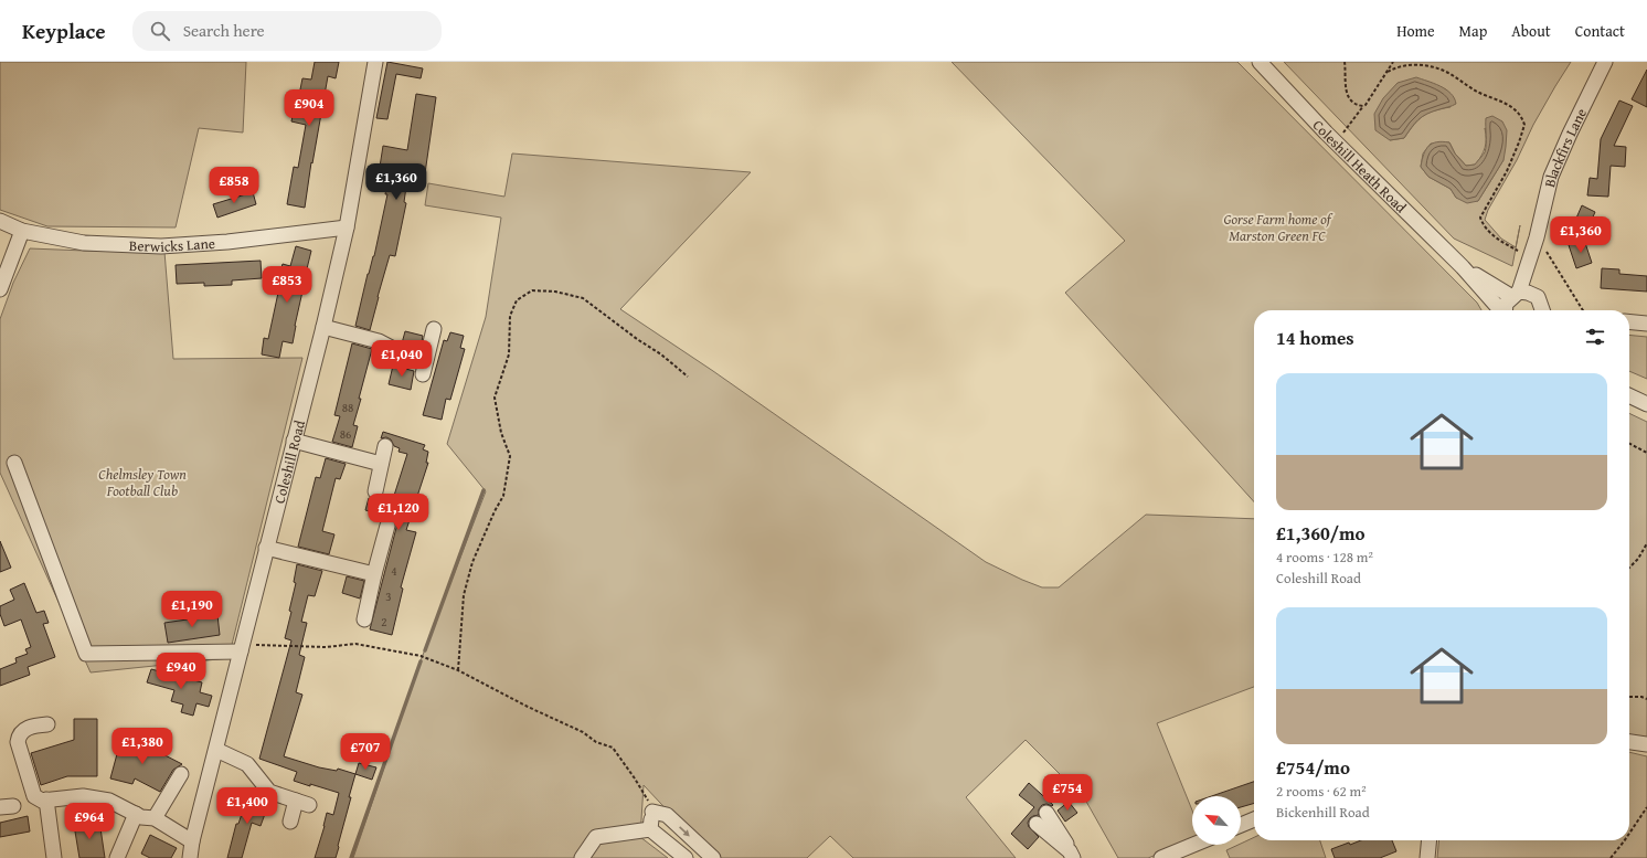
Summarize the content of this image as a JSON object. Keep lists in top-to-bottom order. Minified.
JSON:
{"streets":{"street":["Blackfirs Lane","Coleshill Heath Road","Berwicks Lane","Coleshill Road"]},"crossings":[["Blackfirs Lane","Coleshill Heath Road"],["Berwicks Lane","Coleshill Road"]],"parks":["Gorse Farm home of Marston Green FC","Chelmsley Town Football Club"],"house_numbers":["88","86","4","3","2"],"north":"top left","page":{"header":"Keyplace","search":"Search here","nav":["Home","Map","About","Contact"],"price":["£904","£1,360","£858","£1,360","£853","£1,040","£1,120","£1,190","£940","£1,380","£707","£754","£1,400","£964"],"heading":"14 homes","list":[{"name":"£1,360/mo","note":"4 rooms · 128 m² · Coleshill Road"},{"name":"£754/mo","note":"2 rooms · 62 m² · Bickenhill Road"}]}}
